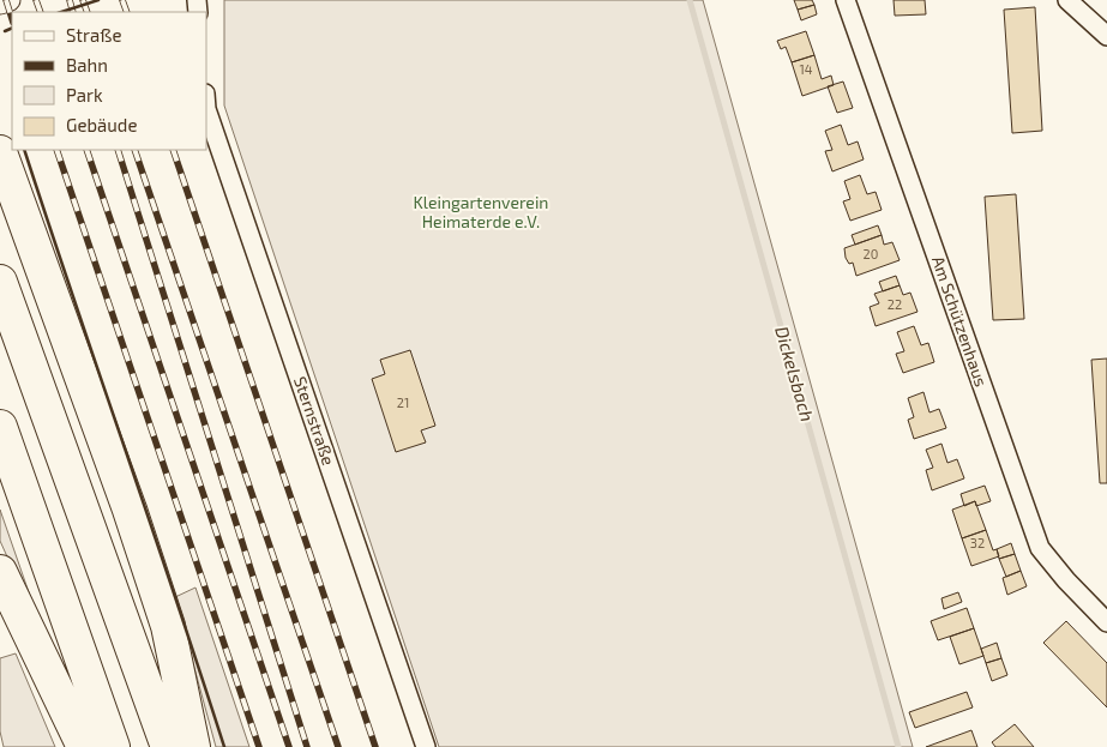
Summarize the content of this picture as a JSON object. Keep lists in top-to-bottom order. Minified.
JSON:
{"streets":{"street":["Am Schützenhaus","Sternstraße"]},"water":["Dickelsbach"],"parks":["Kleingartenverein Heimaterde e.V."],"house_numbers":["14","20","22","21","32"],"legend":["Straße","Bahn","Park","Gebäude"]}
